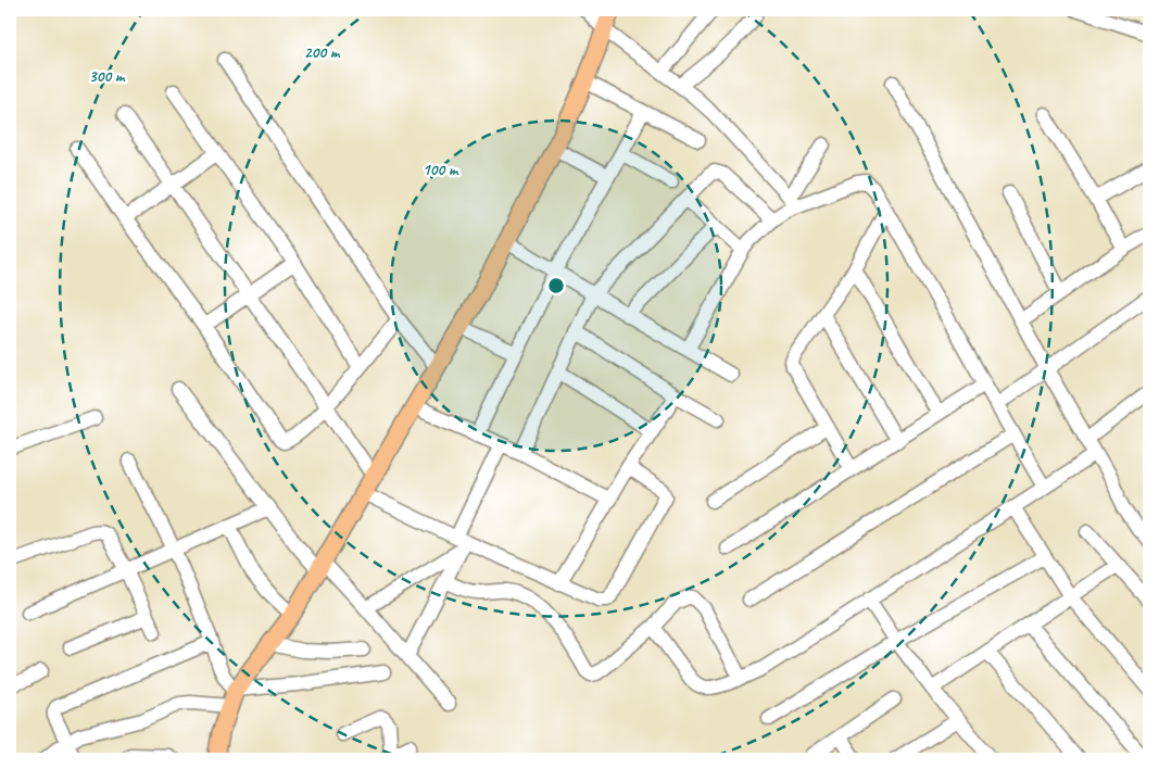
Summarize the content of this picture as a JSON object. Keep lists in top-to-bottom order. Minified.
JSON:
{"rings":["200 m","300 m","100 m"]}
